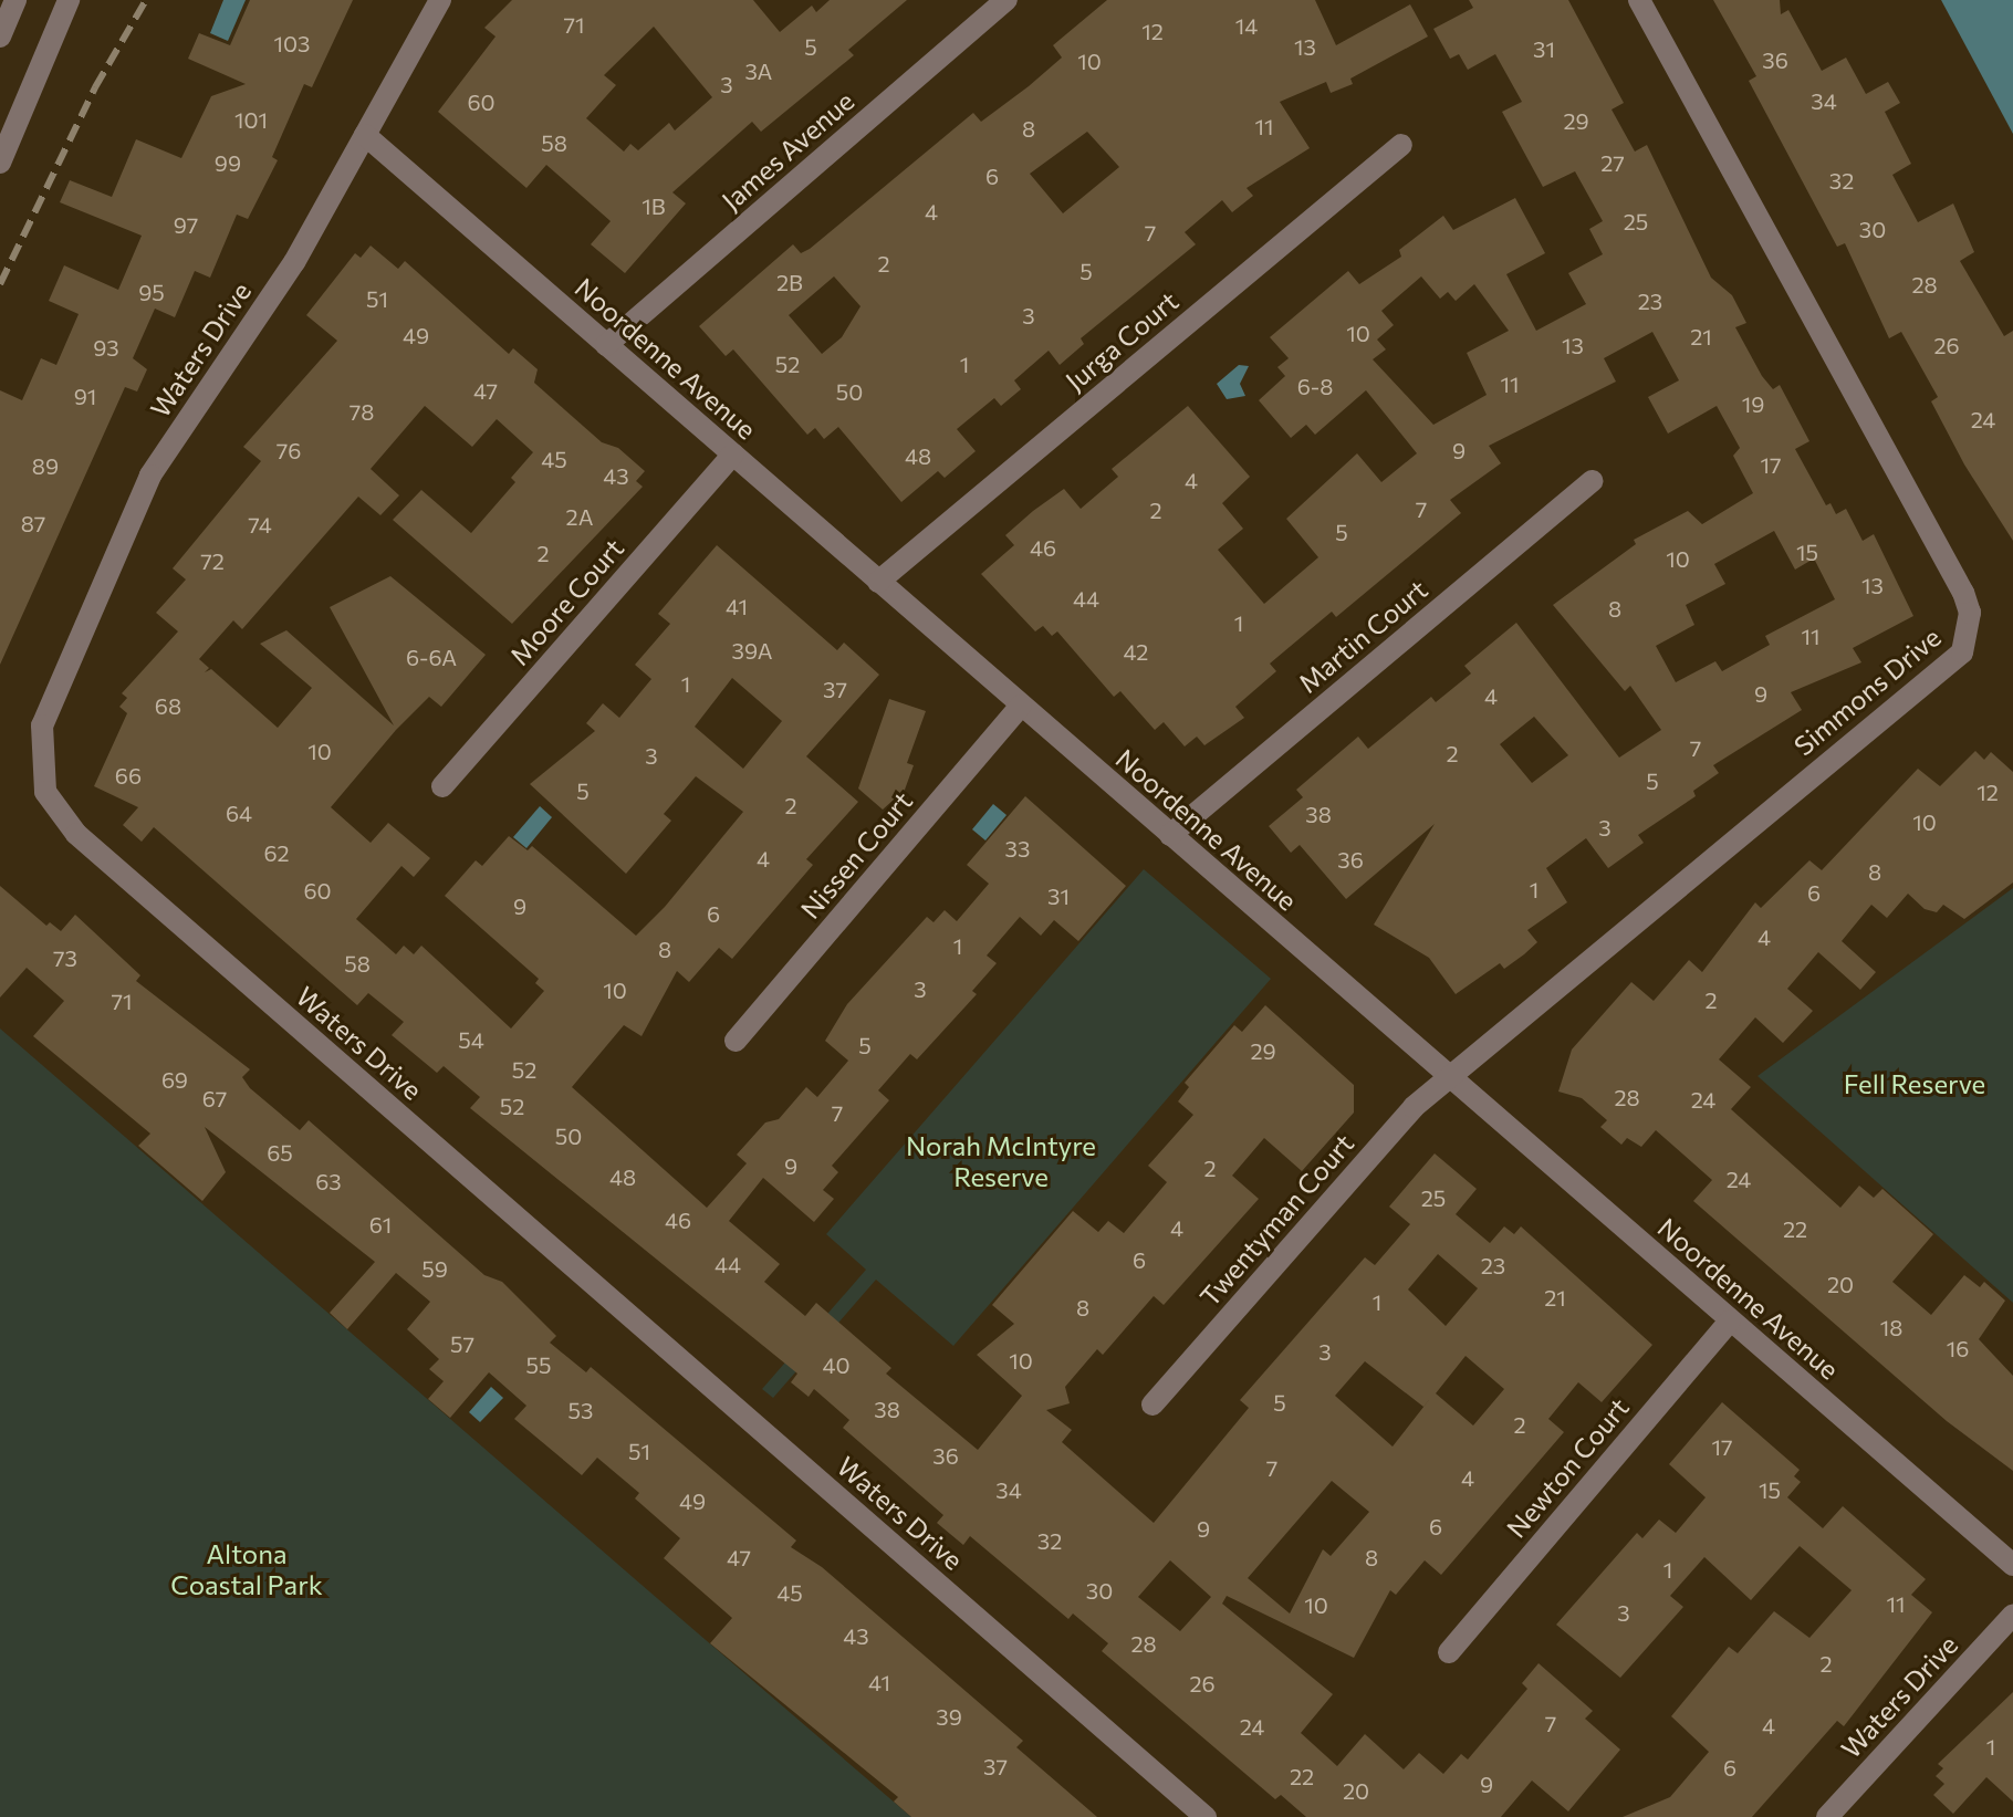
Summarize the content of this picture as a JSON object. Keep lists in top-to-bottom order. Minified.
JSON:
{"streets":{"street":["James Avenue","Jurga Court","Waters Drive","Noordenne Avenue","Moore Court","Martin Court","Simmons Drive","Nissen Court","Twentyman Court","Newton Court"]},"crossings":[["James Avenue","Noordenne Avenue"],["Jurga Court","Noordenne Avenue"],["Waters Drive","Noordenne Avenue"],["Noordenne Avenue","Moore Court"],["Noordenne Avenue","Martin Court"],["Noordenne Avenue","Simmons Drive"],["Noordenne Avenue","Nissen Court"],["Noordenne Avenue","Twentyman Court"],["Noordenne Avenue","Newton Court"],["Simmons Drive","Twentyman Court"]],"parks":["Fell Reserve","Norah McIntyre Reserve","Altona Coastal Park"],"house_numbers":["71","14","12","103","5","13","31","36","10","3A","3","34","60","101","29","11","8","58","99","27","6","32","1B","4","25","97","30","7","2","5","2B","28","95","51","23","3","10","49","21","13","26","93","52","1","11","6-8","47","50","91","19","78","24","76","9","48","45","17","89","43","4","7","2","2A","87","74","5","46","15","2","10","72","13","44","41","8","1","11","39A","42","6-6A","1","37","9","4","68","7","10","2","3","66","5","5","12","2","64","38","10","3","33","62","4","36","8","1","60","6","31","9","6","4","1","8","73","58","3","10","2","71","54","5","29","52","69","28","67","24","52","7","50","65","9","2","48","24","63","25","46","61","4","22","6","44","23","59","20","21","1","8","18","57","16","3","10","55","40","5","38","53","2","17","51","36","7","4","34","15","49","6","9","32","47","8","1","30","45","11","10","3","43","28","2","41","26","39","7","4","24","1","37","6","22","9","20"]}
